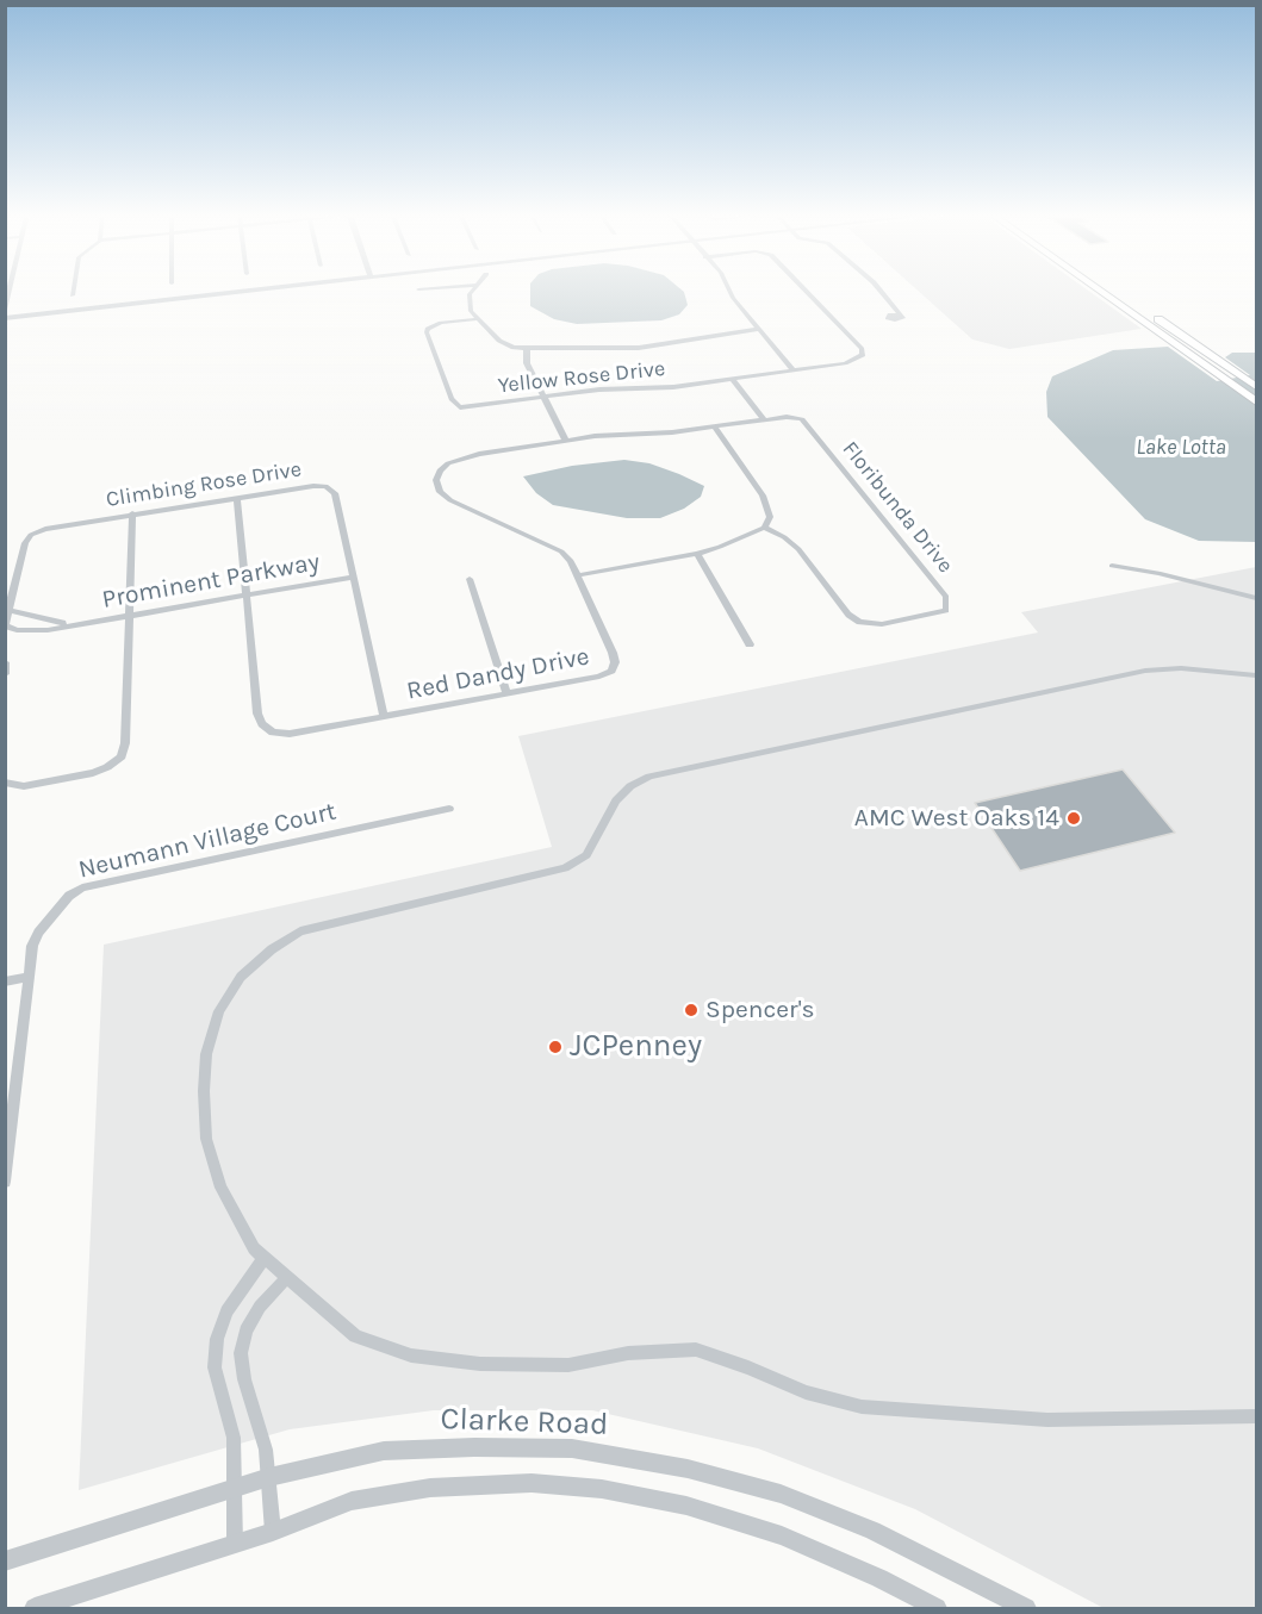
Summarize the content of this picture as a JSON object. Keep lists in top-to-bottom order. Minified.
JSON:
{"streets":{"street":["Yellow Rose Drive","Climbing Rose Drive","Floribunda Drive","Prominent Parkway","Red Dandy Drive","Neumann Village Court","Clarke Road"]},"crossings":[["Climbing Rose Drive","Prominent Parkway"],["Climbing Rose Drive","Red Dandy Drive"],["Floribunda Drive","Red Dandy Drive"],["Prominent Parkway","Red Dandy Drive"]],"water":["Lake Lotta"],"places":["AMC West Oaks 14","Spencer's","JCPenney"]}
